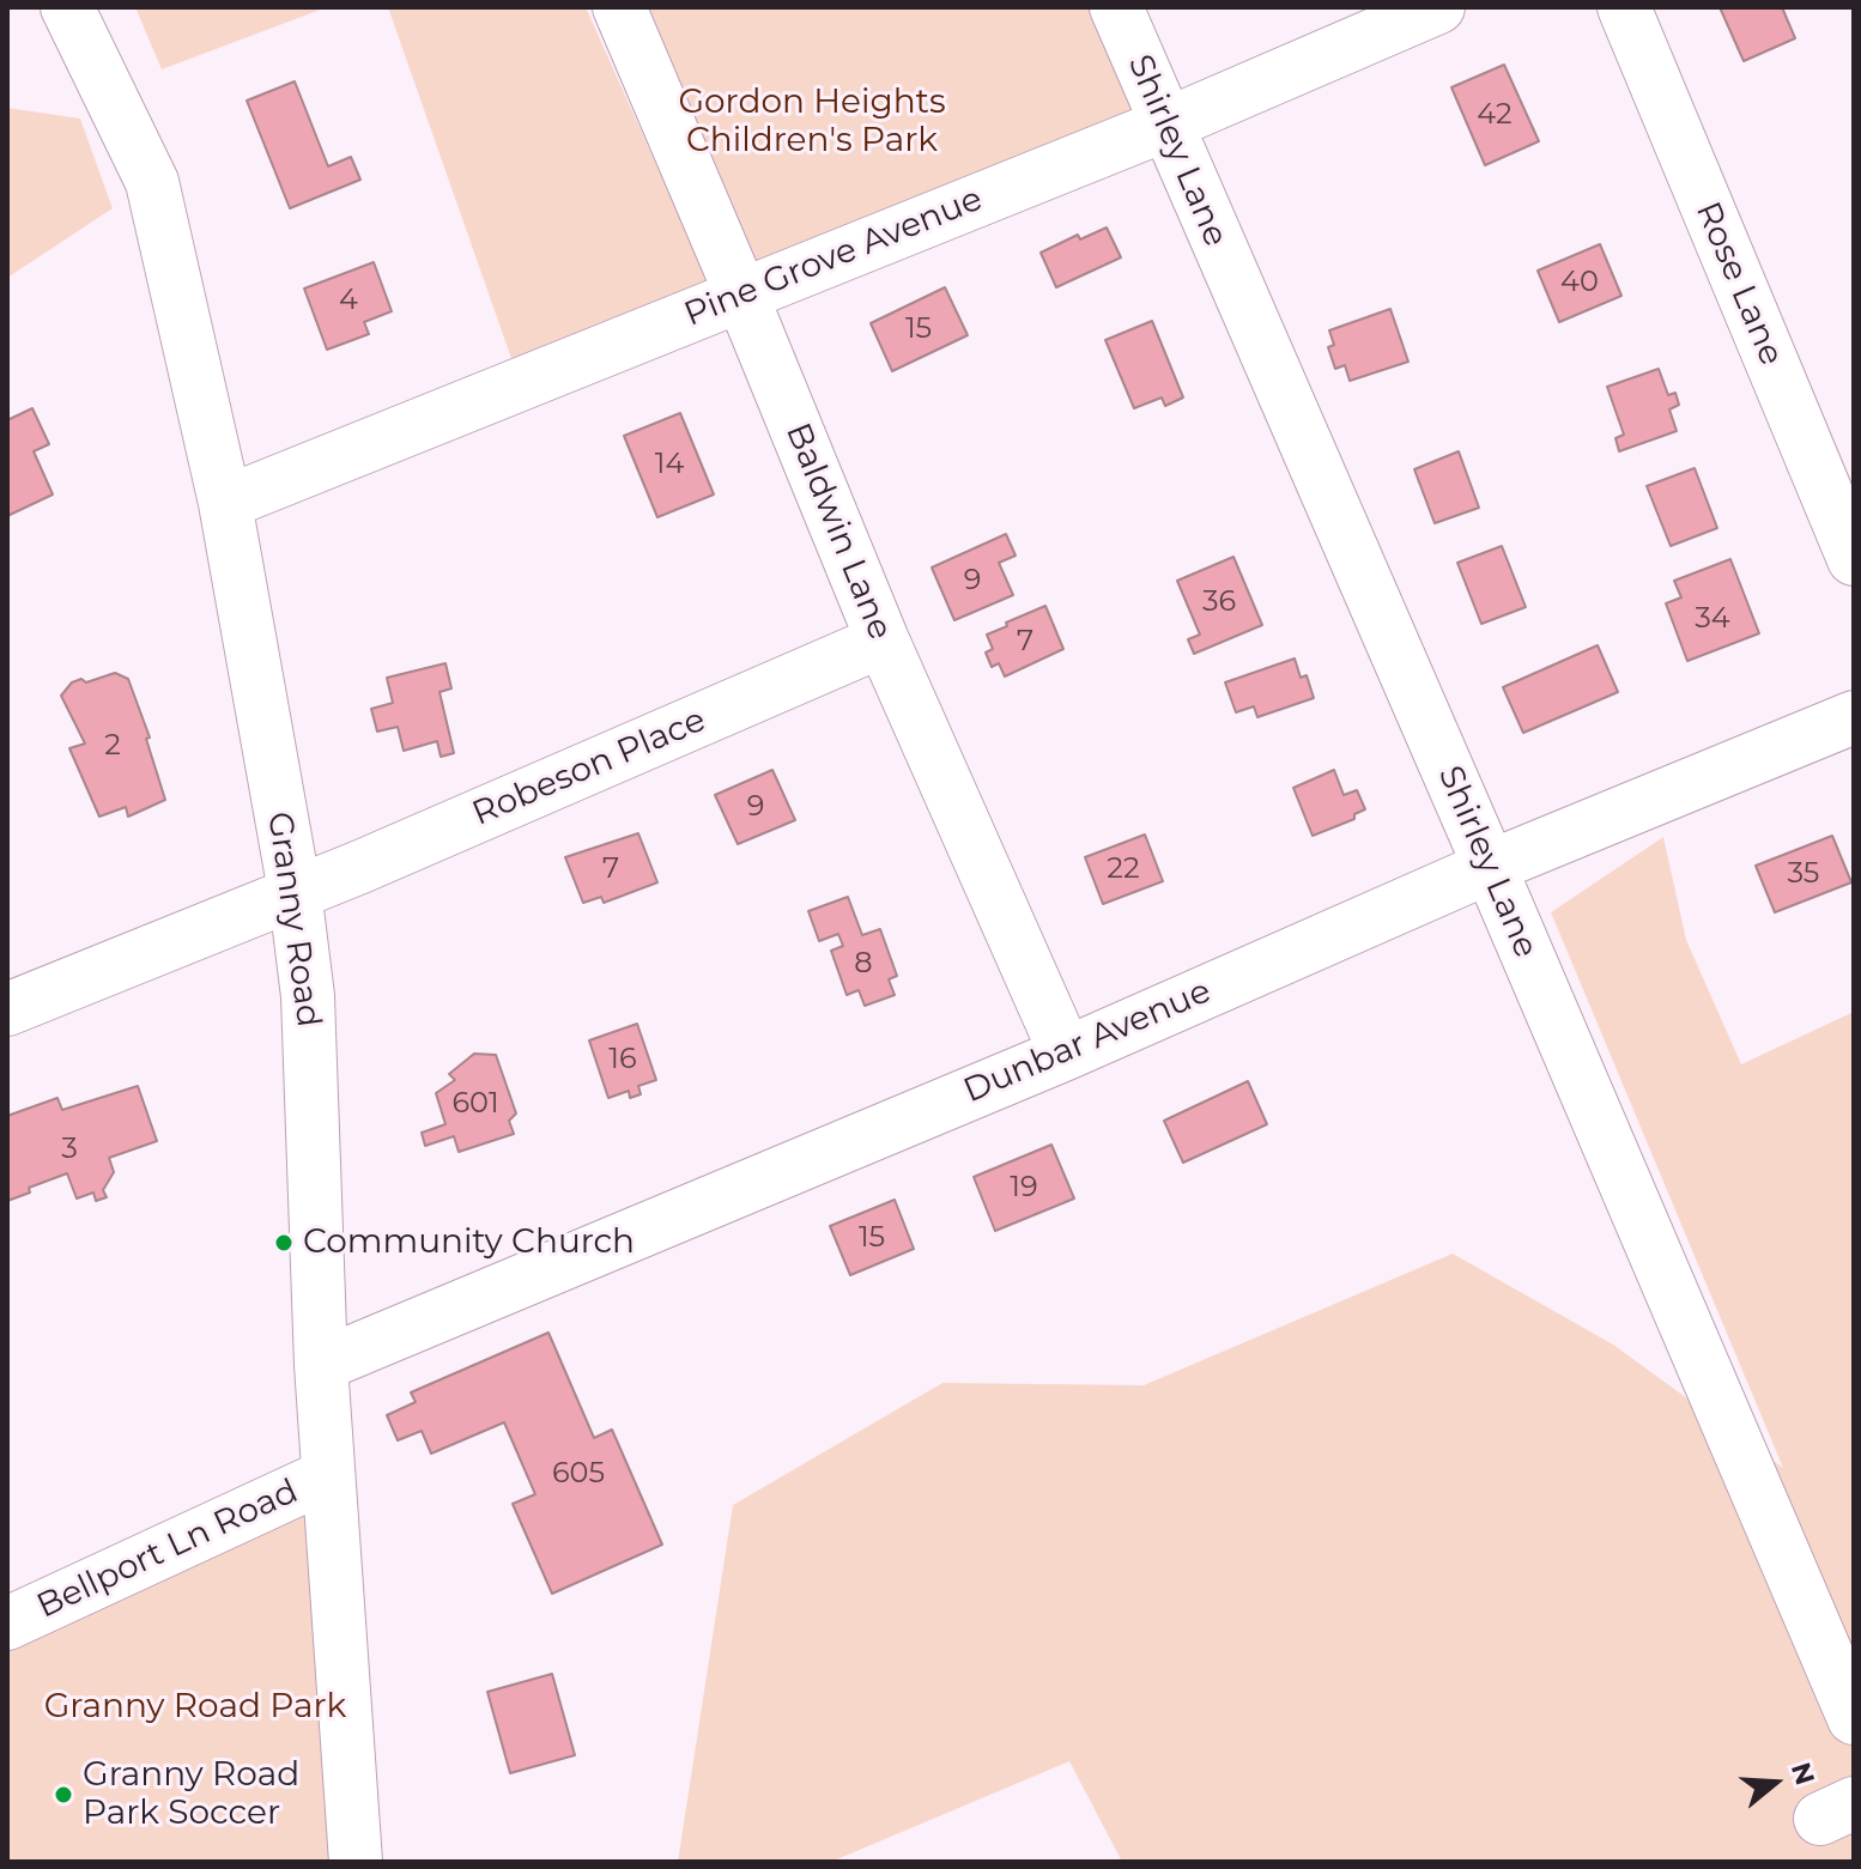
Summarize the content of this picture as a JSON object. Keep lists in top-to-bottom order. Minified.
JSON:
{"streets":{"street":["Shirley Lane","Pine Grove Avenue","Rose Lane","Baldwin Lane","Robeson Place","Granny Road","Dunbar Avenue","Bellport Ln Road"]},"crossings":[["Shirley Lane","Pine Grove Avenue"],["Shirley Lane","Dunbar Avenue"],["Pine Grove Avenue","Baldwin Lane"],["Pine Grove Avenue","Granny Road"],["Baldwin Lane","Robeson Place"],["Baldwin Lane","Dunbar Avenue"],["Robeson Place","Granny Road"],["Granny Road","Dunbar Avenue"],["Granny Road","Bellport Ln Road"]],"parks":["Gordon Heights Children's Park","Granny Road Park"],"places":["Community Church","Granny Road Park Soccer"],"house_numbers":["42","40","4","15","14","9","36","34","7","2","9","7","22","35","8","16","601","3","19","15","605"],"north":"right"}
